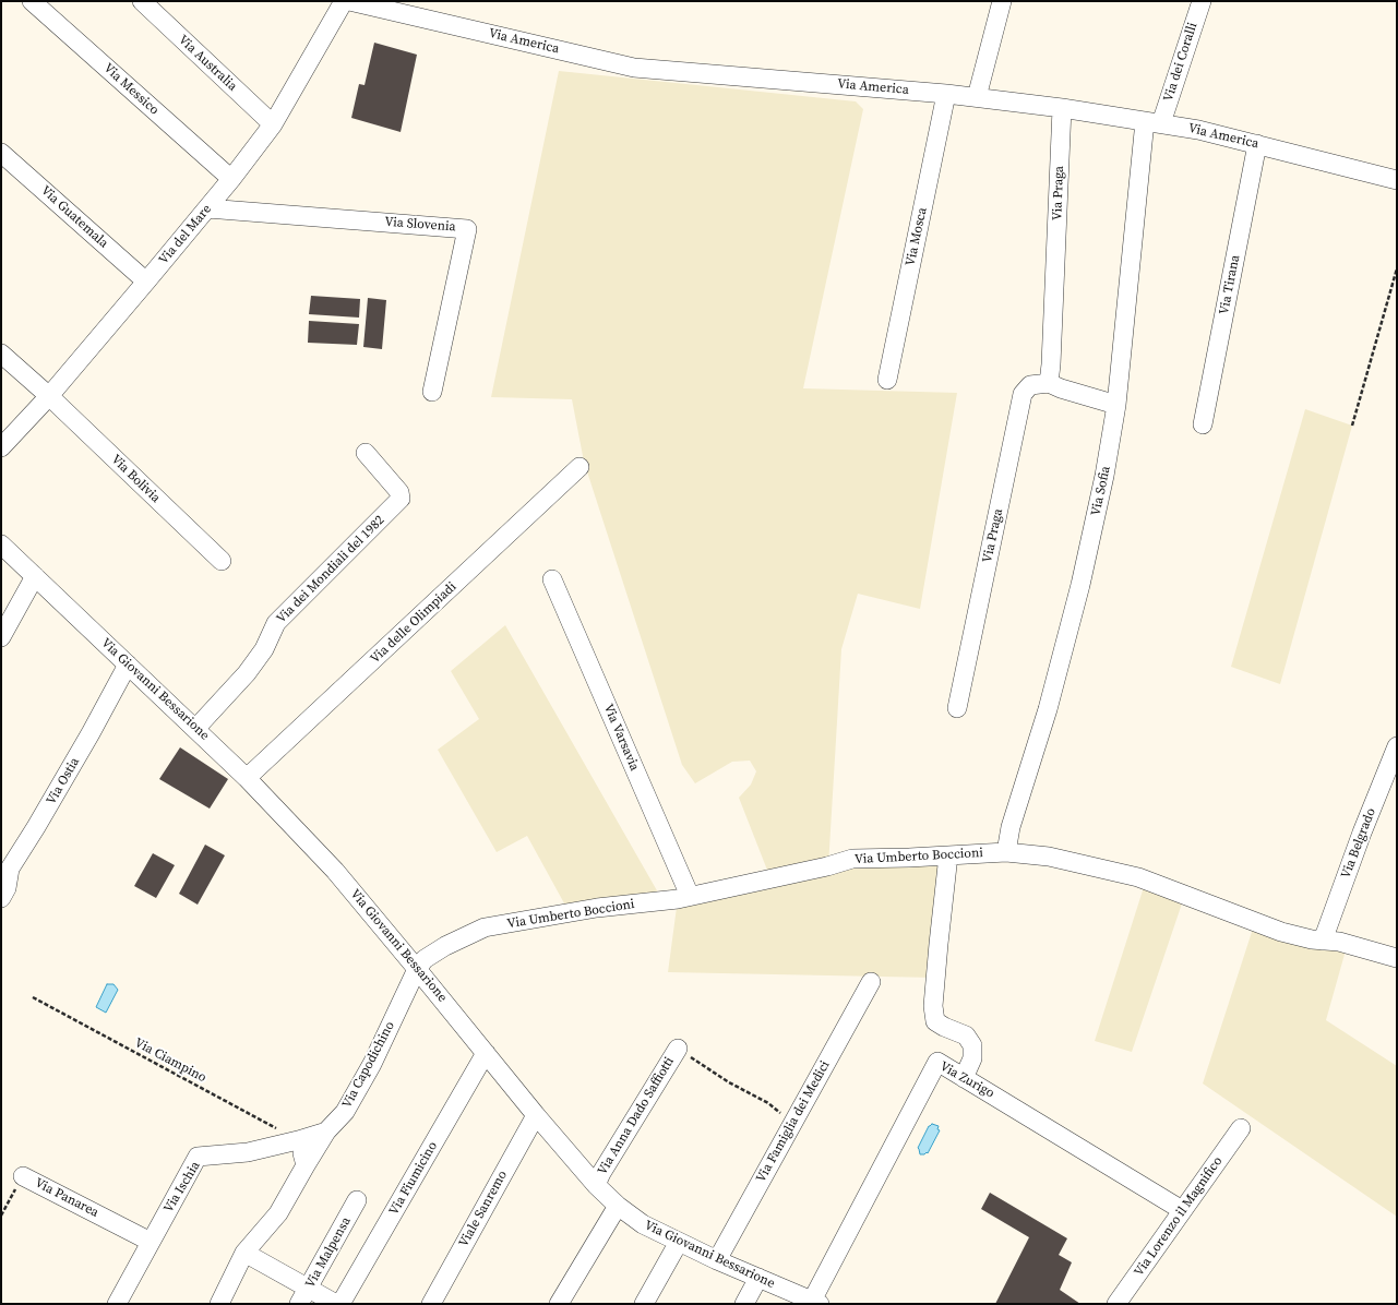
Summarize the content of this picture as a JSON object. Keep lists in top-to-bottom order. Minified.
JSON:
{"streets":{"street":["Via America","Via dei Coralli","Via Australia","Via Messico","Via Praga","Via Guatemala","Via Slovenia","Via del Mare","Via Mosca","Via Tirana","Via Bolivia","Via Sofia","Via dei Mondiali del 1982","Via delle Olimpiadi","Via Giovanni Bessarione","Via Varsavia","Via Ostia","Via Belgrado","Via Umberto Boccioni","Via Capodichino","Via Zurigo","Via Anna Dado Saffiotti","Via Famiglia dei Medici","Via Fiumicino","Via Ischia","Via Panarea","Viale Sanremo","Via Lorenzo il Magnifico","Via Malpensa"],"path":["Via Ciampino"]},"crossings":[["Via America","Via dei Coralli"],["Via America","Via Praga"],["Via America","Via Mosca"],["Via America","Via Tirana"],["Via America","Via Sofia"],["Via dei Coralli","Via Sofia"],["Via Australia","Via del Mare"],["Via Messico","Via del Mare"],["Via Guatemala","Via del Mare"],["Via Slovenia","Via del Mare"],["Via del Mare","Via Bolivia"],["Via Sofia","Via Umberto Boccioni"],["Via dei Mondiali del 1982","Via Giovanni Bessarione"],["Via delle Olimpiadi","Via Giovanni Bessarione"],["Via Giovanni Bessarione","Via Ostia"],["Via Giovanni Bessarione","Via Umberto Boccioni"],["Via Giovanni Bessarione","Via Capodichino"],["Via Giovanni Bessarione","Via Zurigo"],["Via Giovanni Bessarione","Via Anna Dado Saffiotti"],["Via Giovanni Bessarione","Via Famiglia dei Medici"],["Via Giovanni Bessarione","Via Fiumicino"],["Via Giovanni Bessarione","Viale Sanremo"],["Via Varsavia","Via Umberto Boccioni"],["Via Belgrado","Via Umberto Boccioni"],["Via Umberto Boccioni","Via Capodichino"],["Via Ciampino","Via Capodichino"],["Via Ciampino","Via Ischia"],["Via Capodichino","Via Ischia"],["Via Zurigo","Via Lorenzo il Magnifico"],["Via Ischia","Via Panarea"]]}
